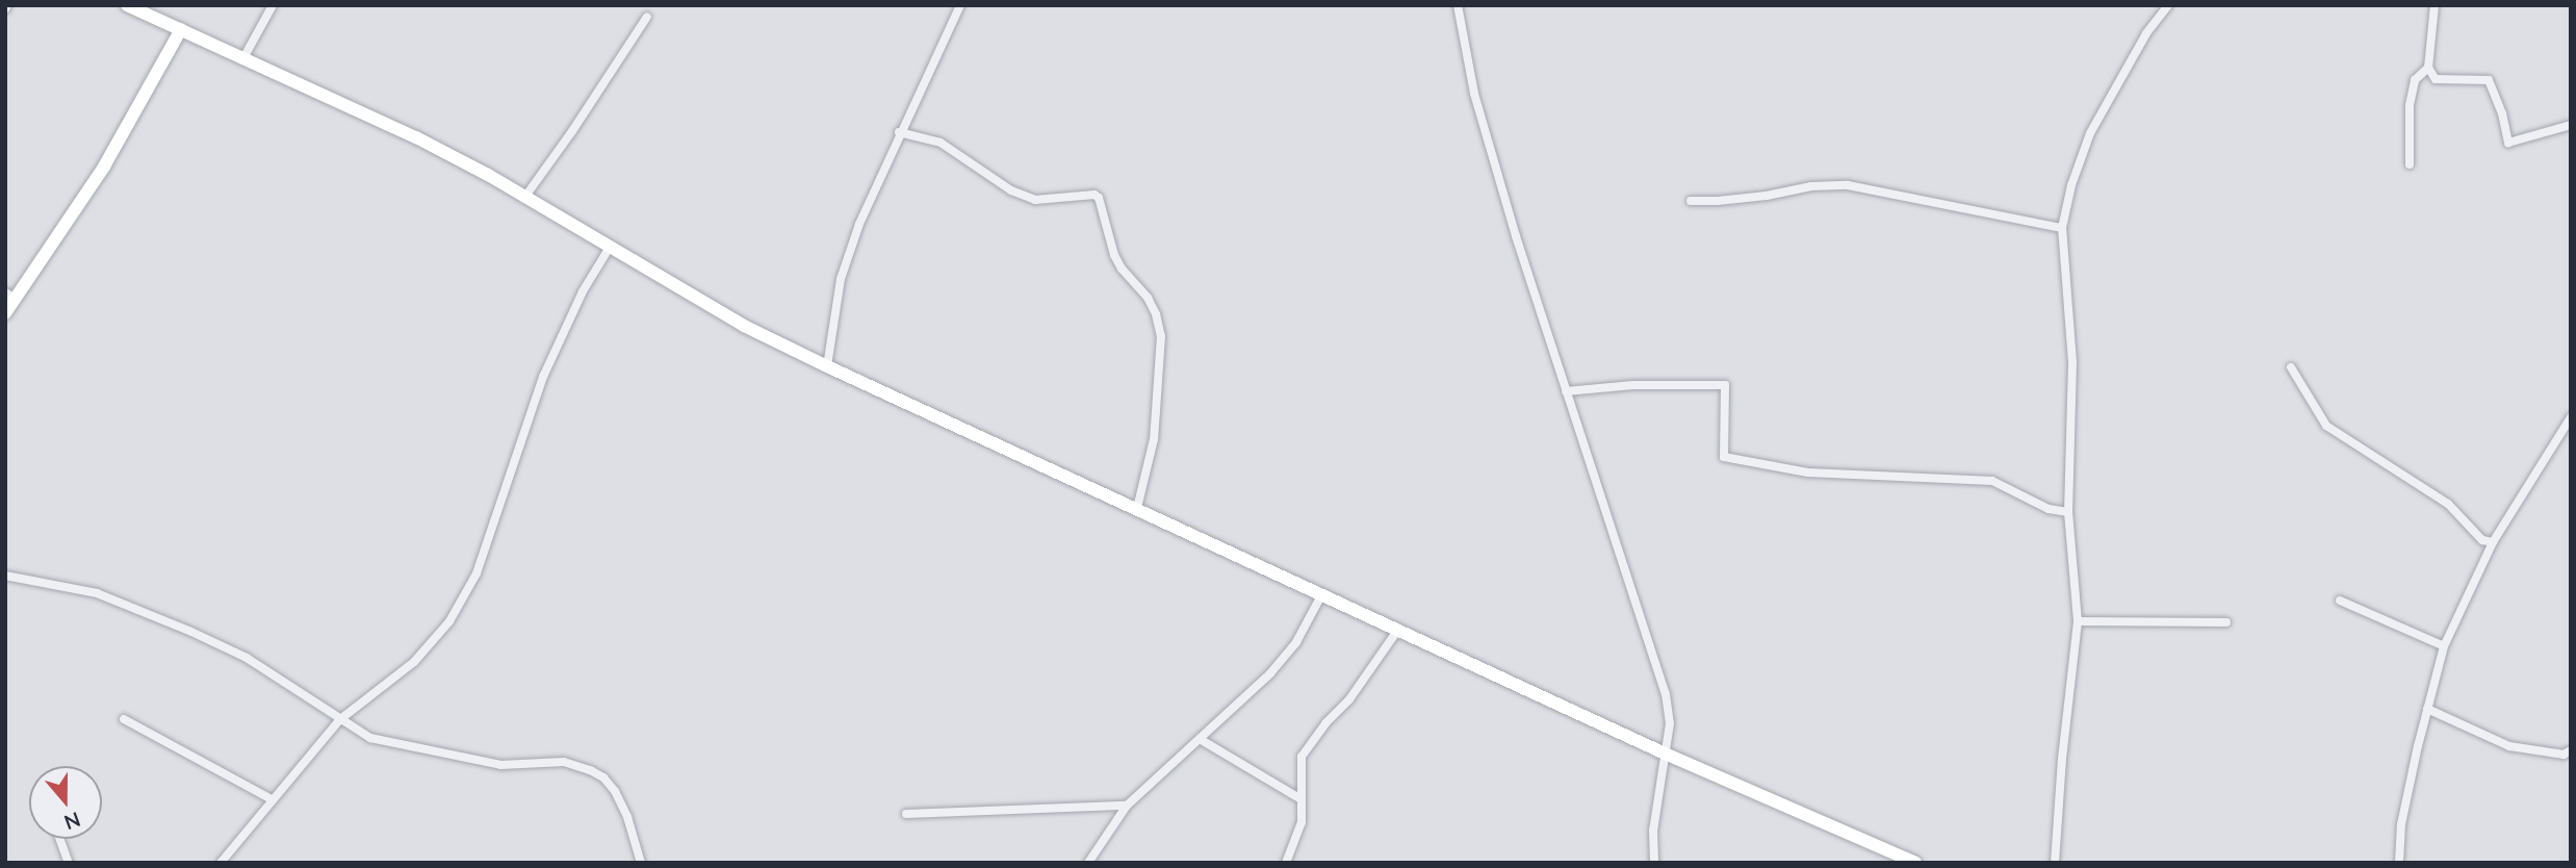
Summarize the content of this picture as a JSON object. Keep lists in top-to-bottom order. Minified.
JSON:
{"north":"bottom"}
